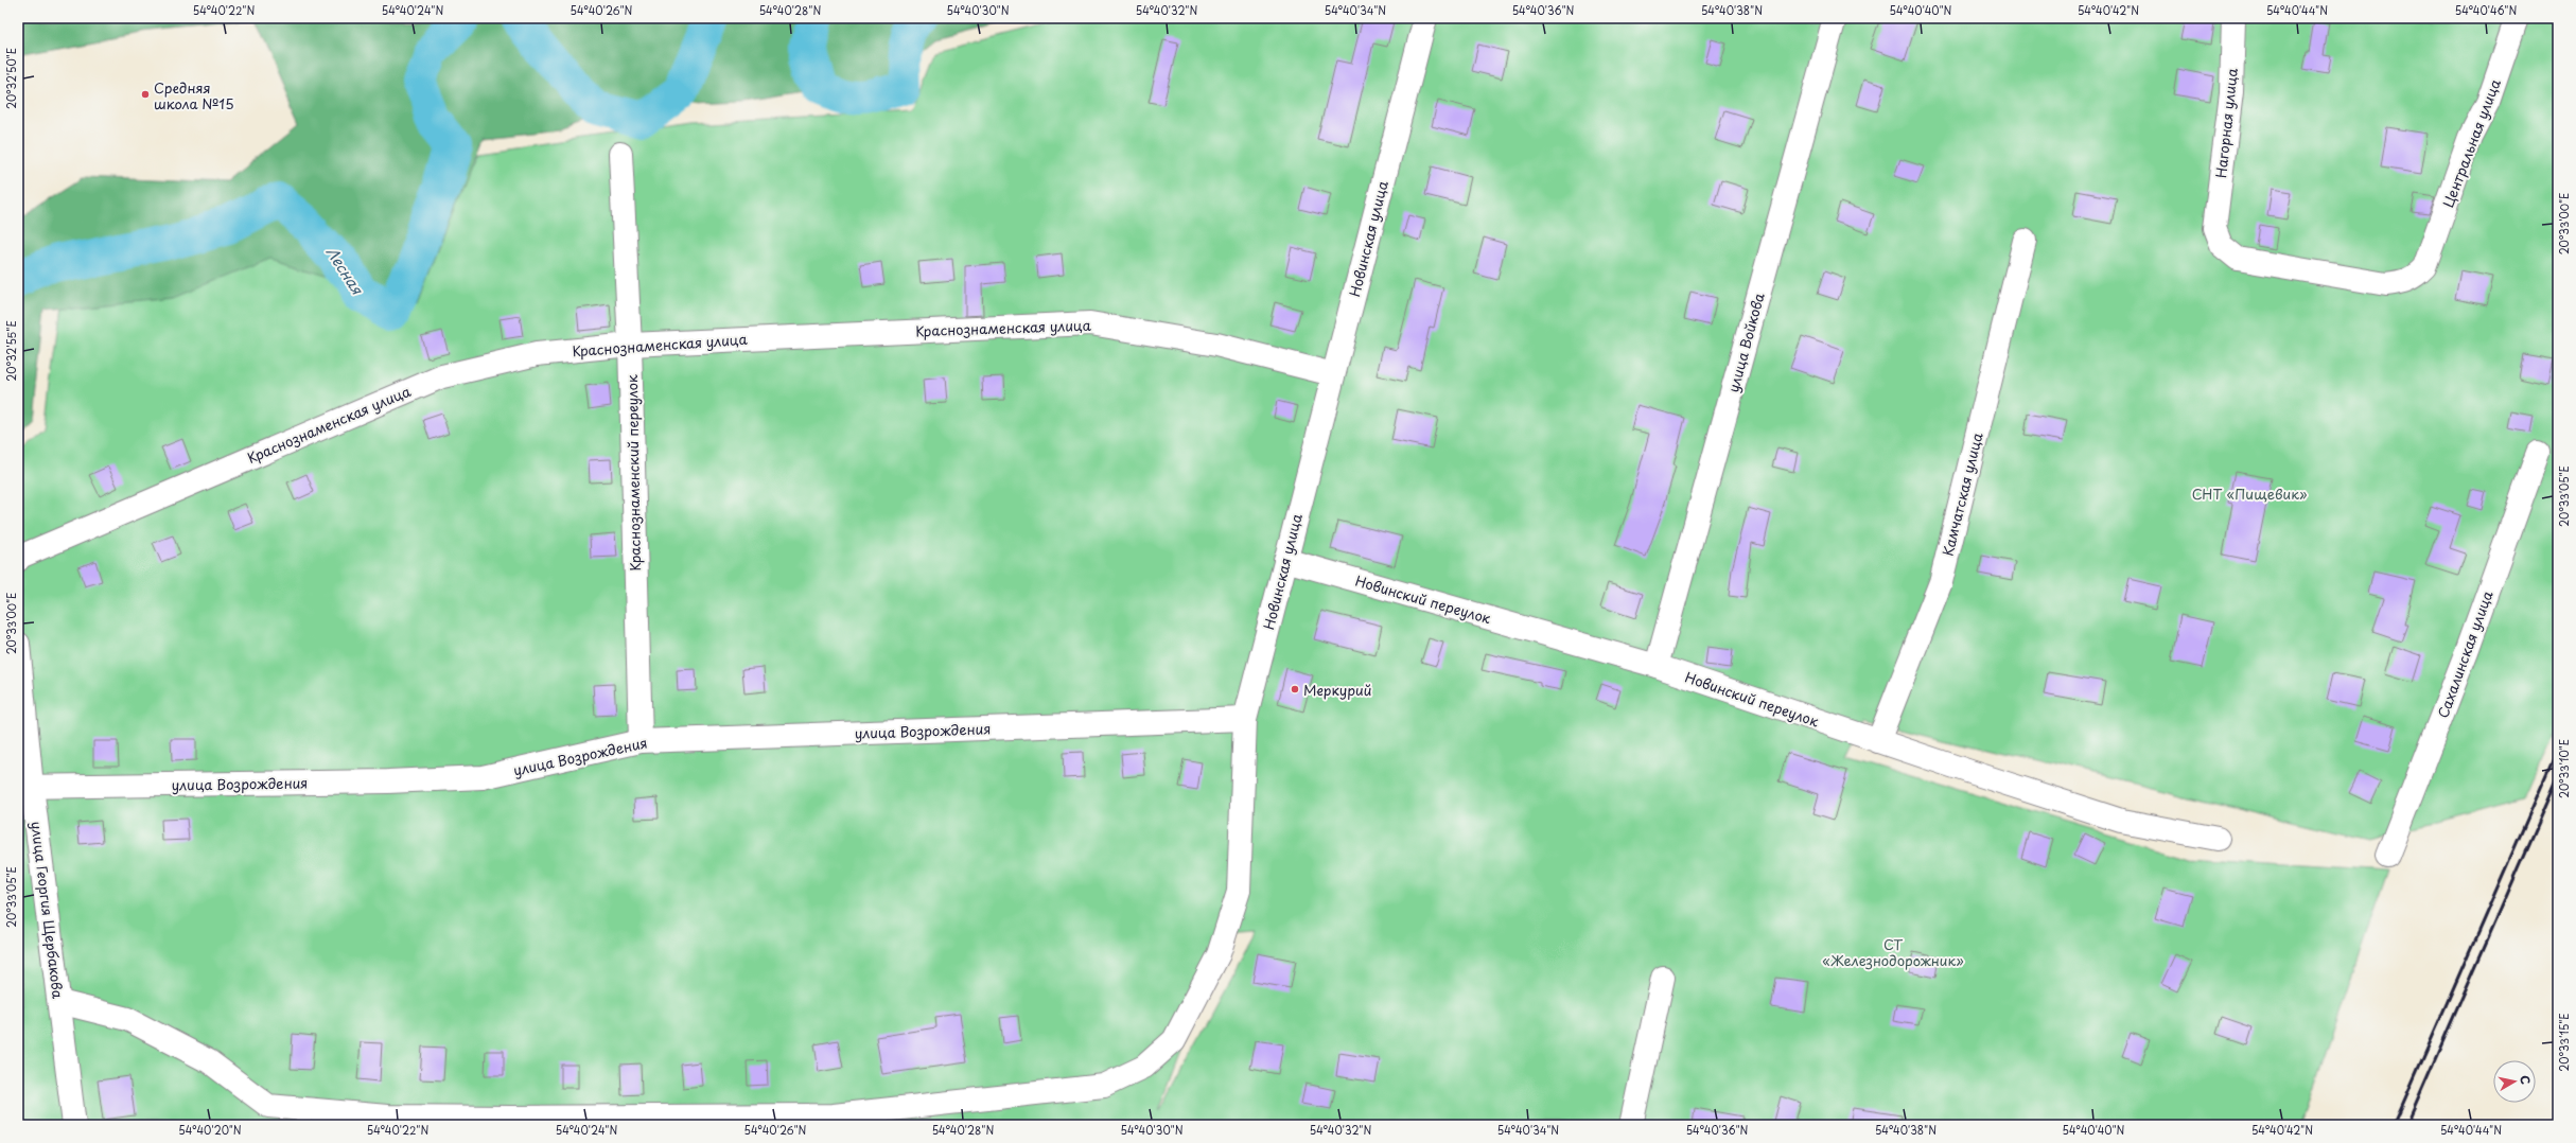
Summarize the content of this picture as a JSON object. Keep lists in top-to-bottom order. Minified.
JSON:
{"streets":{"street":["Нагорная улица","Центральная улица","Новинская улица","Краснознаменская улица","улица Войкова","Краснознаменский переулок","Камчатская улица","Новинский переулок","Сахалинская улица","улица Возрождения","улица Георгия Щербакова"]},"crossings":[["Нагорная улица","Центральная улица"],["Новинская улица","Краснознаменская улица"],["Новинская улица","Новинский переулок"],["Новинская улица","улица Возрождения"],["Новинская улица","улица Георгия Щербакова"],["Краснознаменская улица","Краснознаменский переулок"],["улица Войкова","Новинский переулок"],["Краснознаменский переулок","улица Возрождения"],["Камчатская улица","Новинский переулок"],["улица Возрождения","улица Георгия Щербакова"]],"water":["Лесная"],"parks":["СНТ «Пищевик»","СТ «Железнодорожник»"],"places":["Средняя школа №15","Меркурий"],"north":"right","coordinates":["54°40'22\"N","54°40'24\"N","54°40'26\"N","54°40'28\"N","54°40'30\"N","54°40'32\"N","54°40'34\"N","54°40'36\"N","54°40'38\"N","54°40'40\"N","54°40'42\"N","54°40'44\"N","54°40'46\"N","20°32'50\"E","20°33'00\"E","20°32'55\"E","20°33'05\"E","20°33'10\"E","20°33'15\"E","54°40'20\"N"]}
